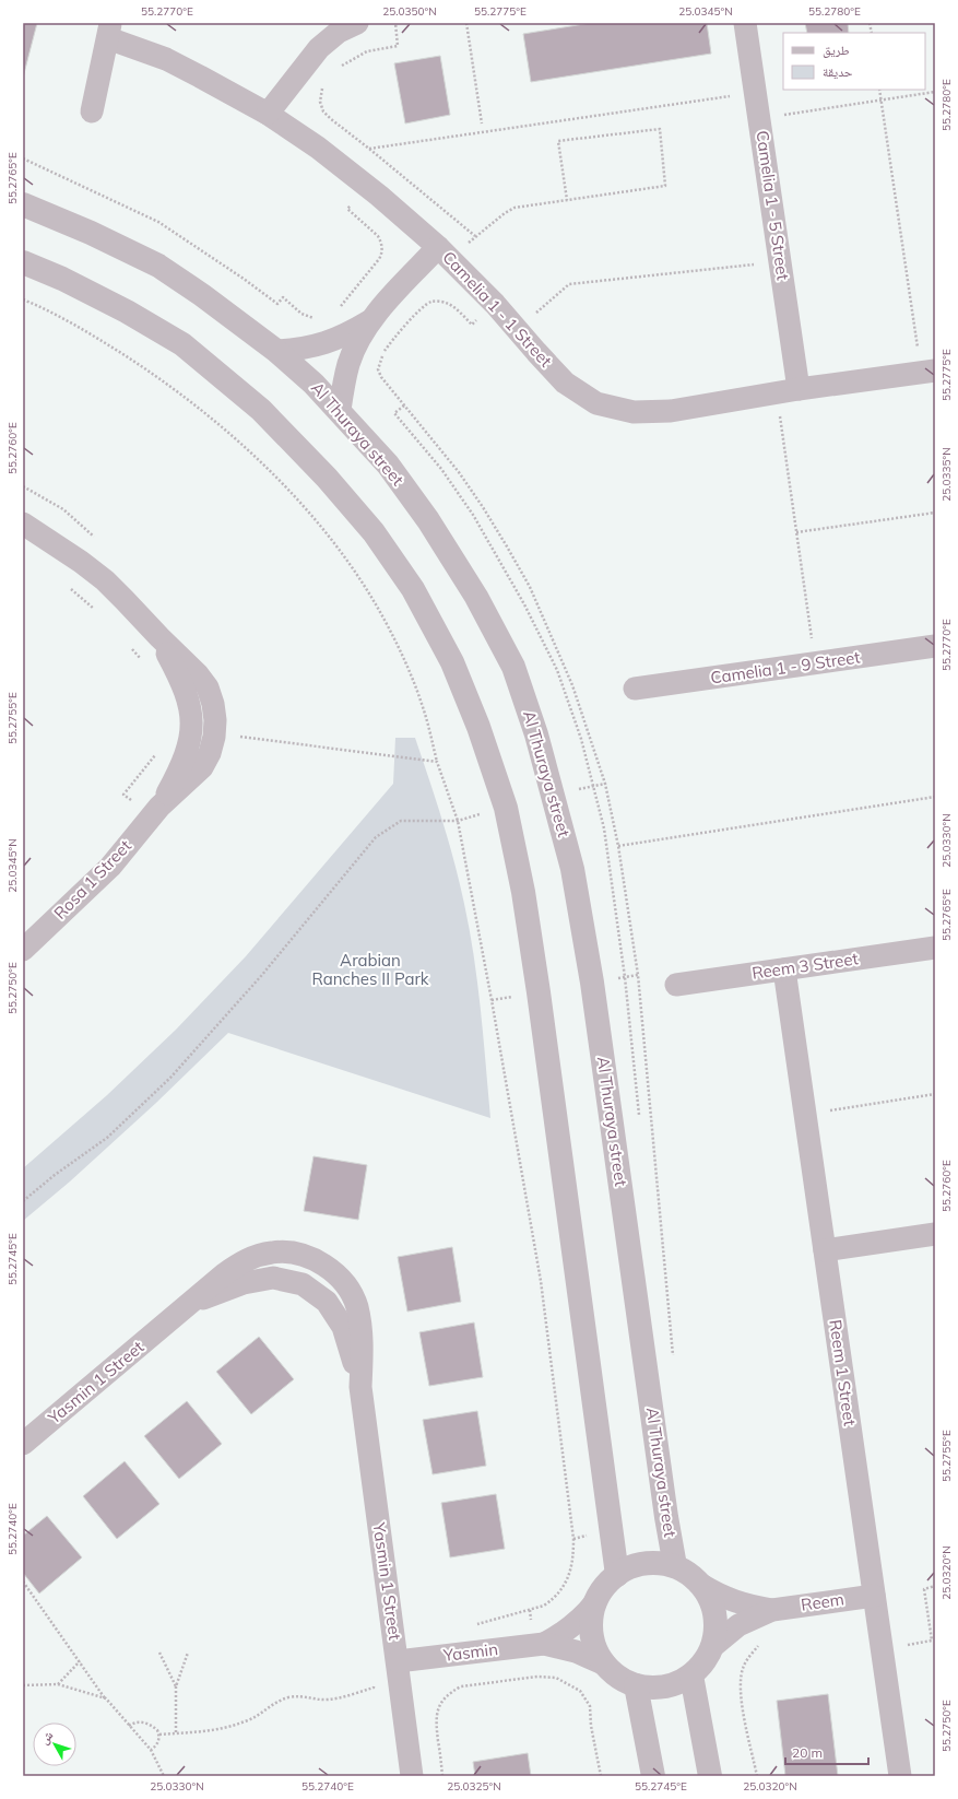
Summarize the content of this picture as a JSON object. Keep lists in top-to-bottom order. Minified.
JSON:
{"streets":{"street":["Camelia 1 - 5 Street","Camelia 1 - 1 Street","Al Thuraya street","Camelia 1 - 9 Street","Rosa 1 Street","Reem 3 Street","Reem 1 Street","Yasmin 1 Street","Reem","Yasmin"]},"crossings":[["Camelia 1 - 5 Street","Camelia 1 - 1 Street"],["Al Thuraya street","Reem"],["Al Thuraya street","Yasmin"],["Reem 3 Street","Reem 1 Street"],["Reem 1 Street","Reem"],["Yasmin 1 Street","Yasmin"],["Reem","Yasmin"]],"parks":["Arabian Ranches II Park"],"legend":["طريق","حديقة"],"scale_bar":"20 m","north":"top left","coordinates":["55.2770°E","25.0350°N","55.2775°E","25.0345°N","55.2780°E","55.2765°E","55.2760°E","25.0335°N","55.2755°E","25.0330°N","55.2750°E","55.2745°E","55.2740°E","25.0320°N","25.0325°N"]}
